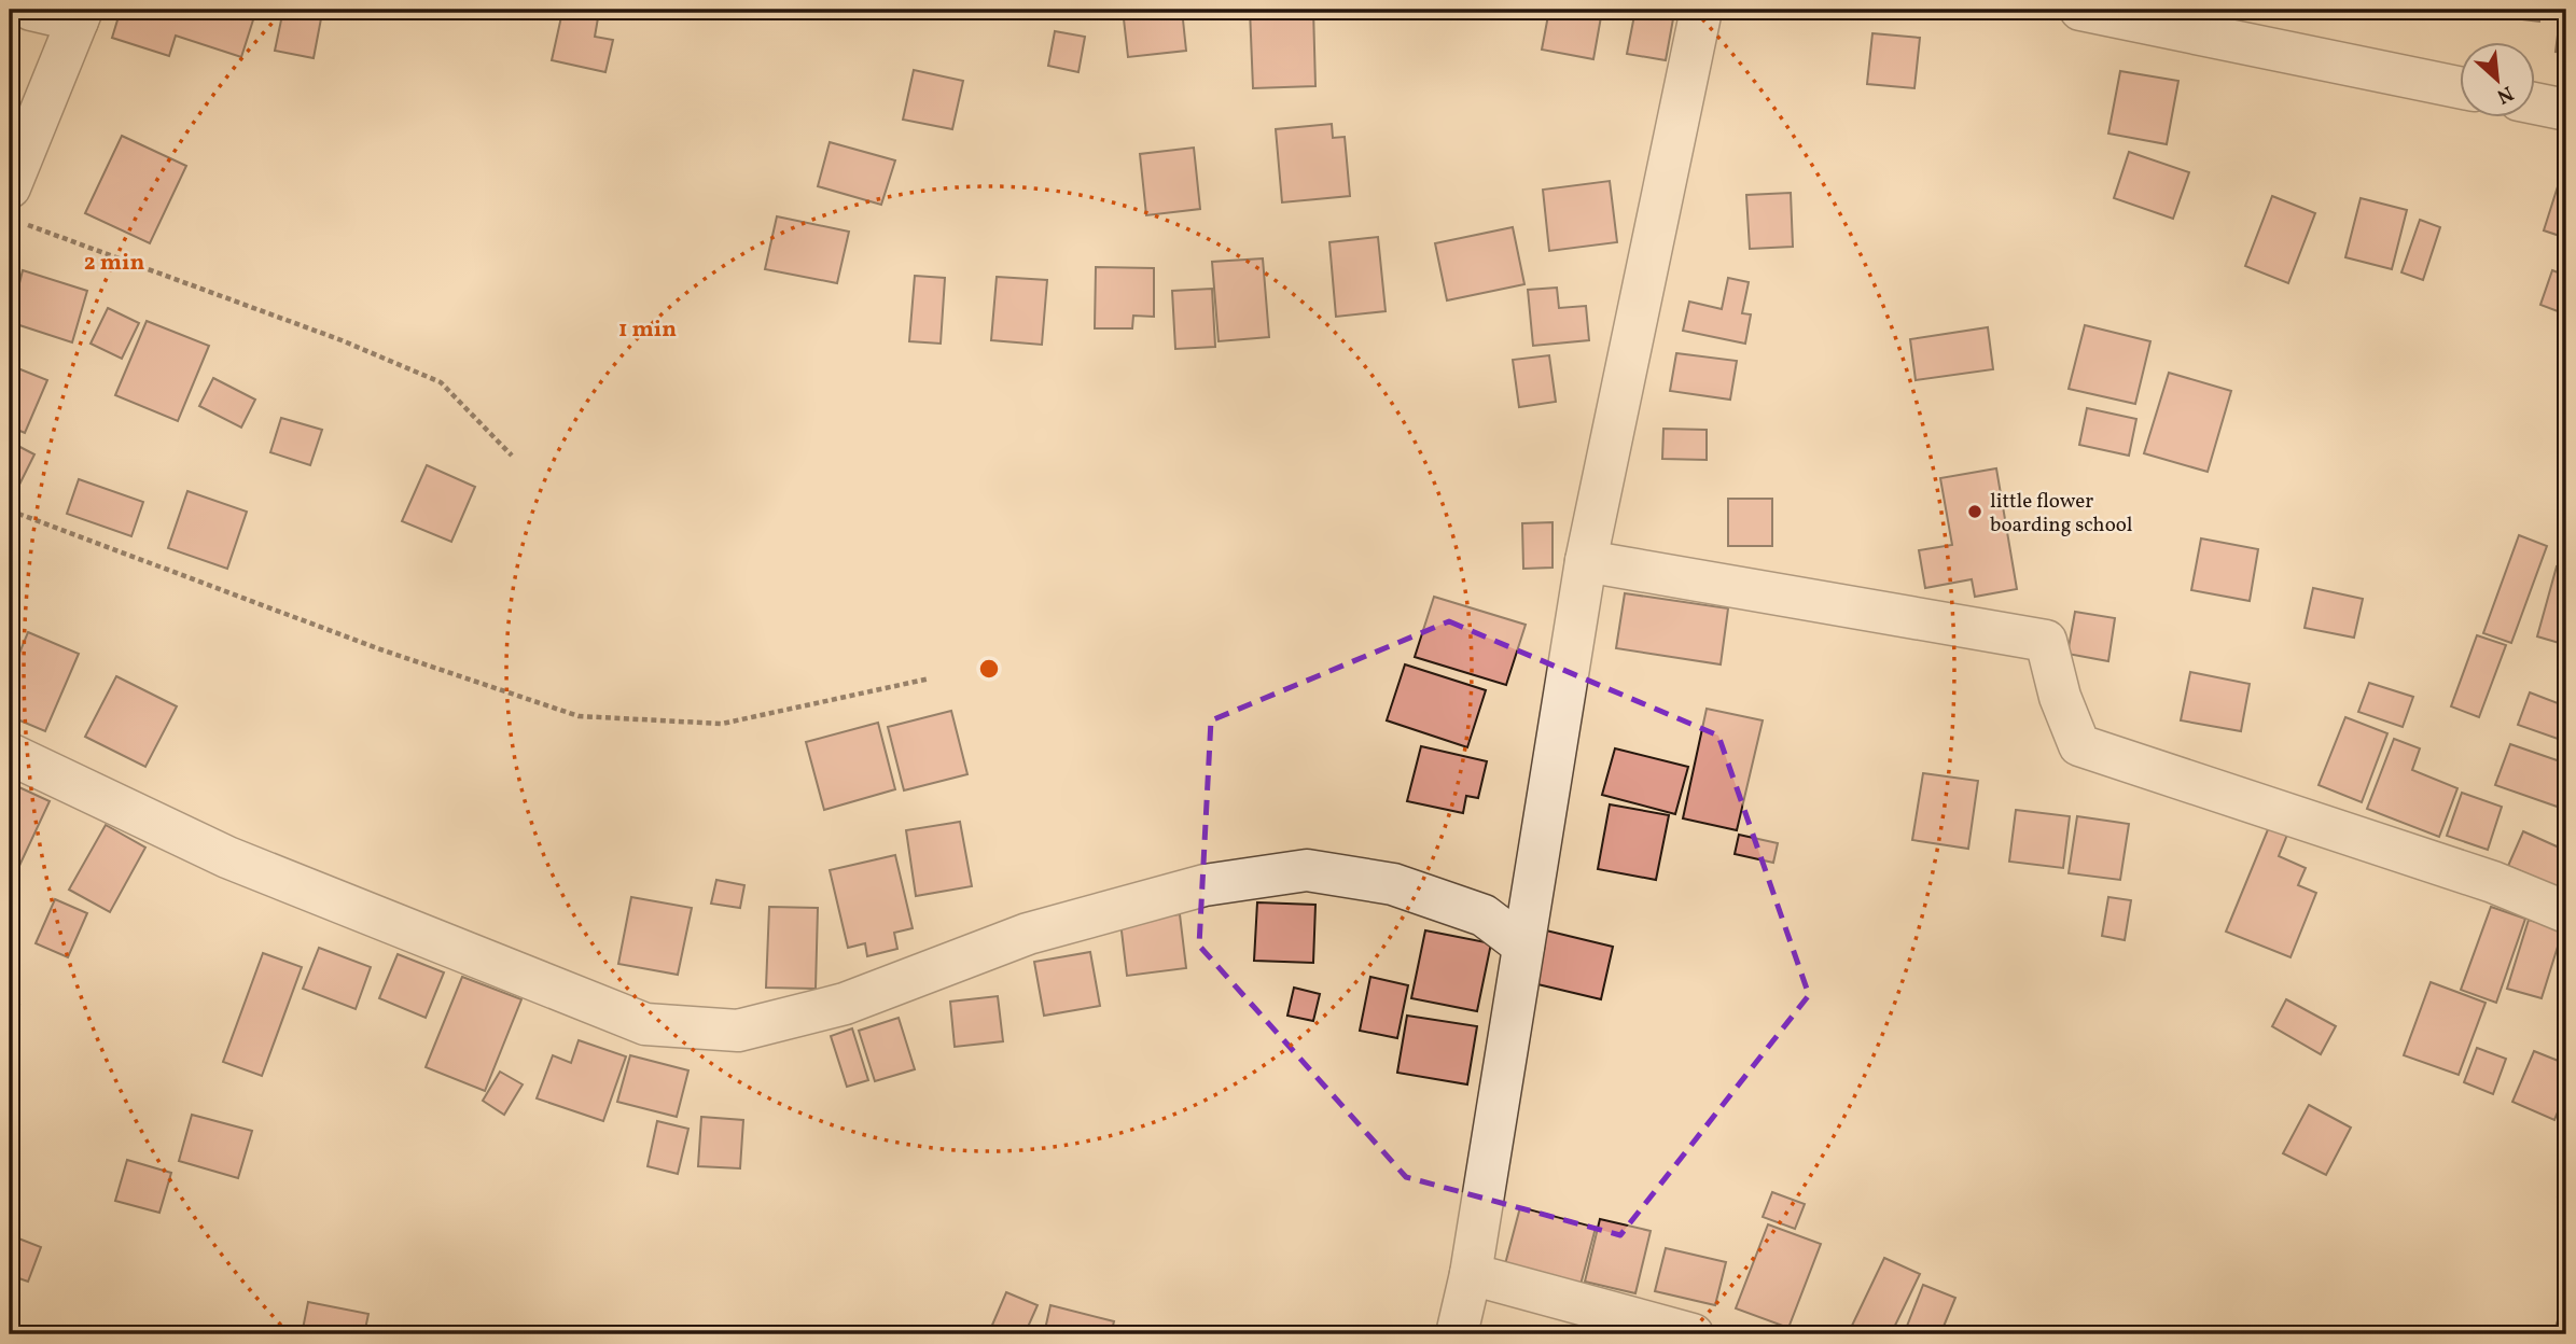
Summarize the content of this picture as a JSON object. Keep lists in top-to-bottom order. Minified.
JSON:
{"places":["little flower boarding school"],"north":"bottom right","rings":["2 min","1 min"]}
